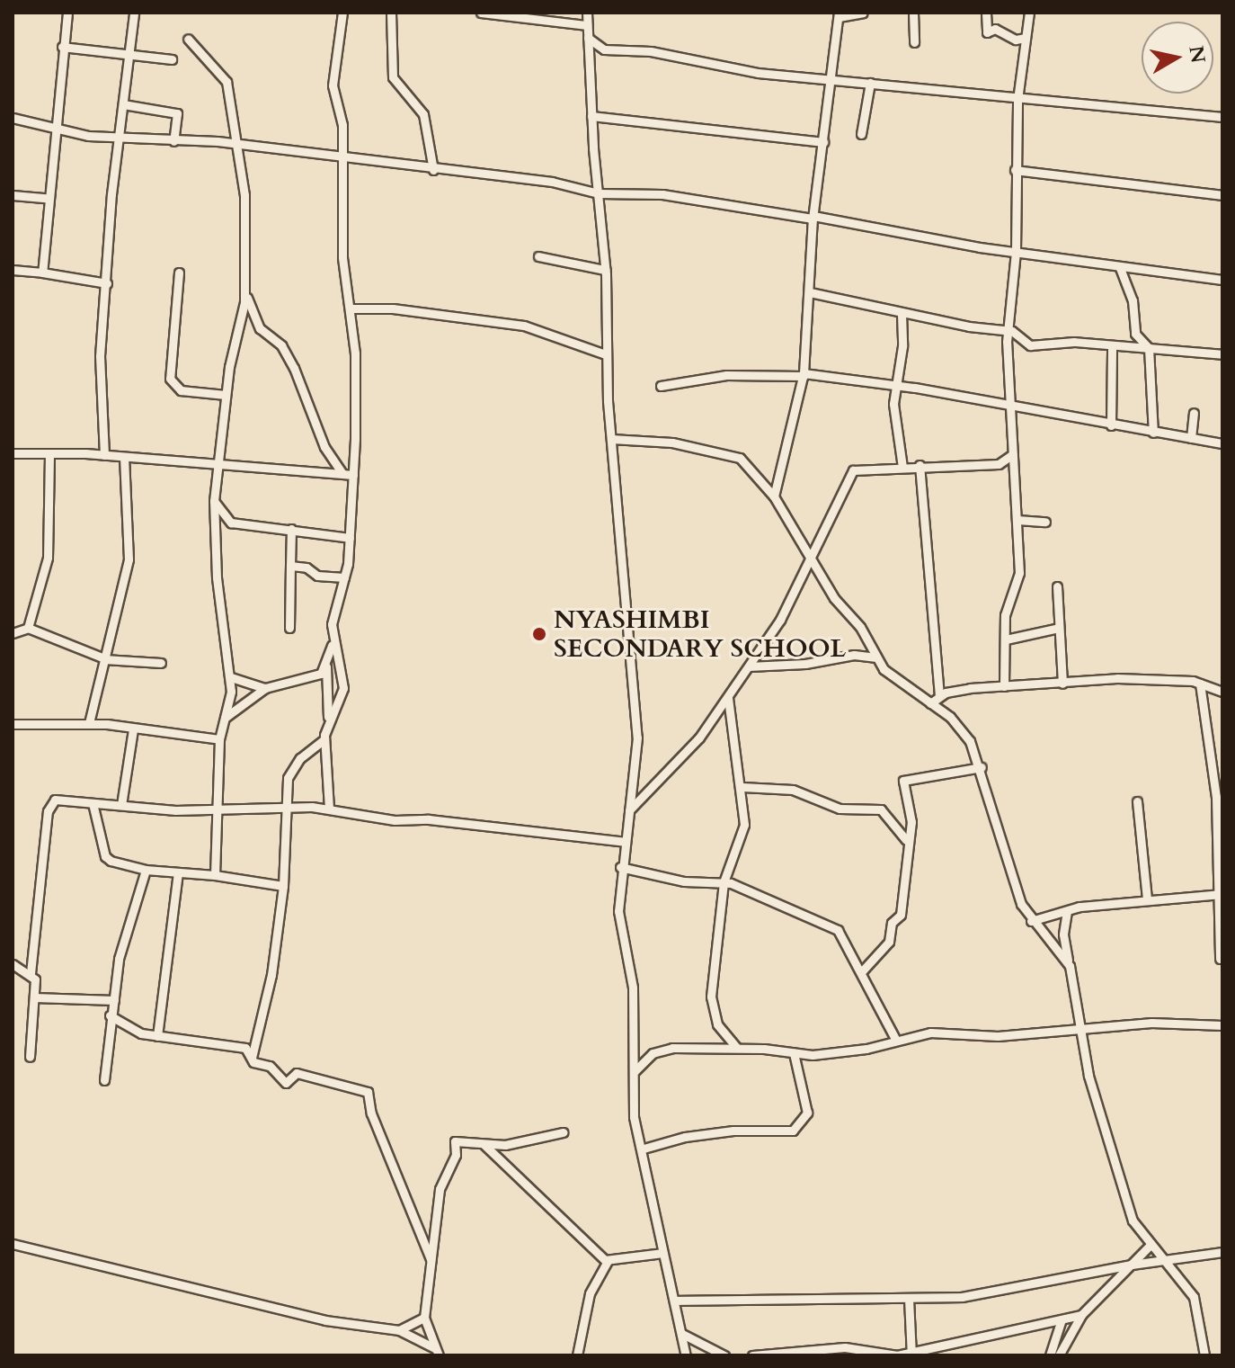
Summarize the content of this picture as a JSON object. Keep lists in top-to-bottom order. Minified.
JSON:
{"places":["NYASHIMBI SECONDARY SCHOOL"],"north":"right"}
